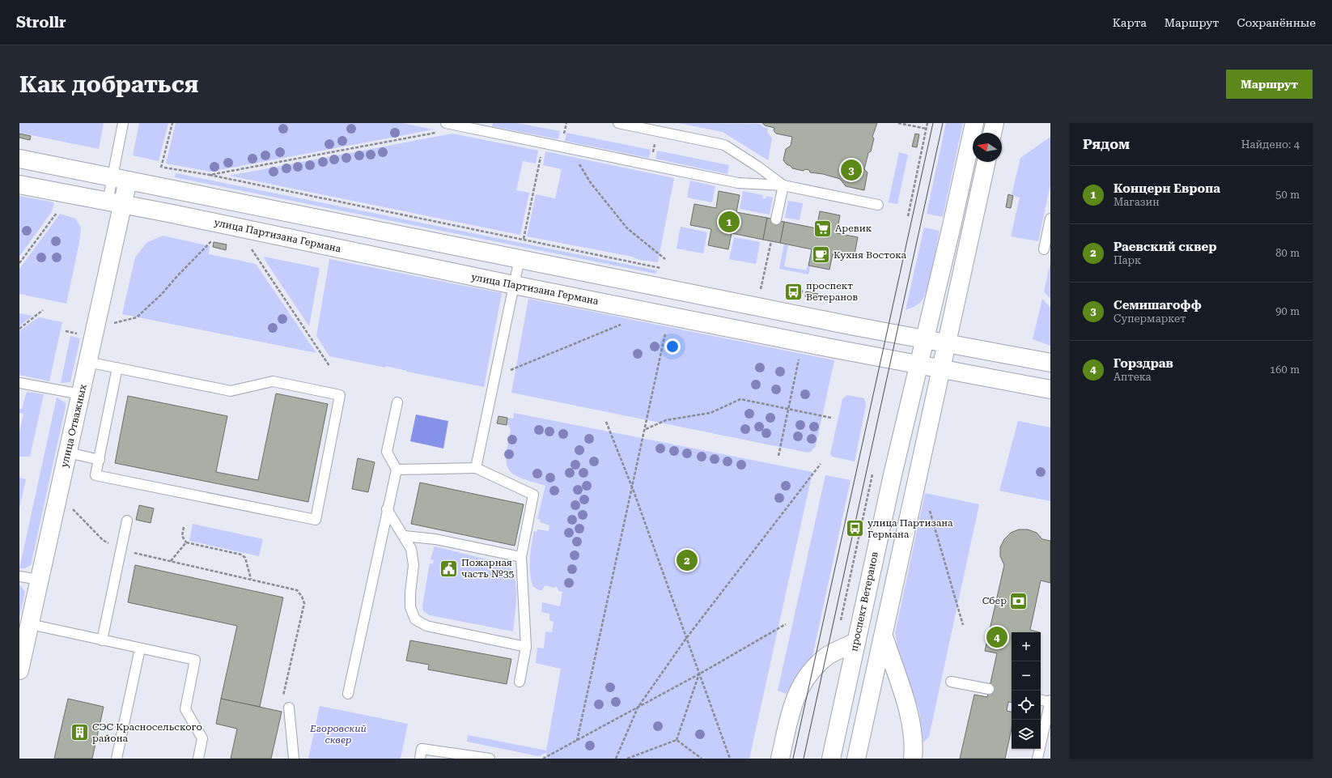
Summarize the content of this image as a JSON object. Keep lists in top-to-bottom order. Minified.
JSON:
{"streets":{"main road":["улица Партизана Германа","улица Отважных","проспект Ветеранов"]},"crossings":[["улица Партизана Германа","улица Отважных"],["улица Партизана Германа","проспект Ветеранов"]],"parks":["Егоровский сквер"],"places":{"supermarket":["Аревик"],"cafe":["Кухня Востока"],"bus stop":["проспект Ветеранов","улица Партизана Германа"],"public building":["Пожарная часть №35"],"bank":["Сбер"],"building":["СЭС Красносельского района"]},"north":"left","page":{"header":"Strollr","nav":["Карта","Маршрут","Сохранённые"],"buttons":"Маршрут","title":"Как добраться","heading":["Рядом","Найдено: 4"],"pins":["3","1","2","4"],"list":[{"mark":"1","name":"Концерн Европа","note":"Магазин","value":"50 m"},{"mark":"2","name":"Раевский сквер","note":"Парк","value":"80 m"},{"mark":"3","name":"Семишагофф","note":"Супермаркет","value":"90 m"},{"mark":"4","name":"Горздрав","note":"Аптека","value":"160 m"}],"map_buttons":["+","−"]}}
